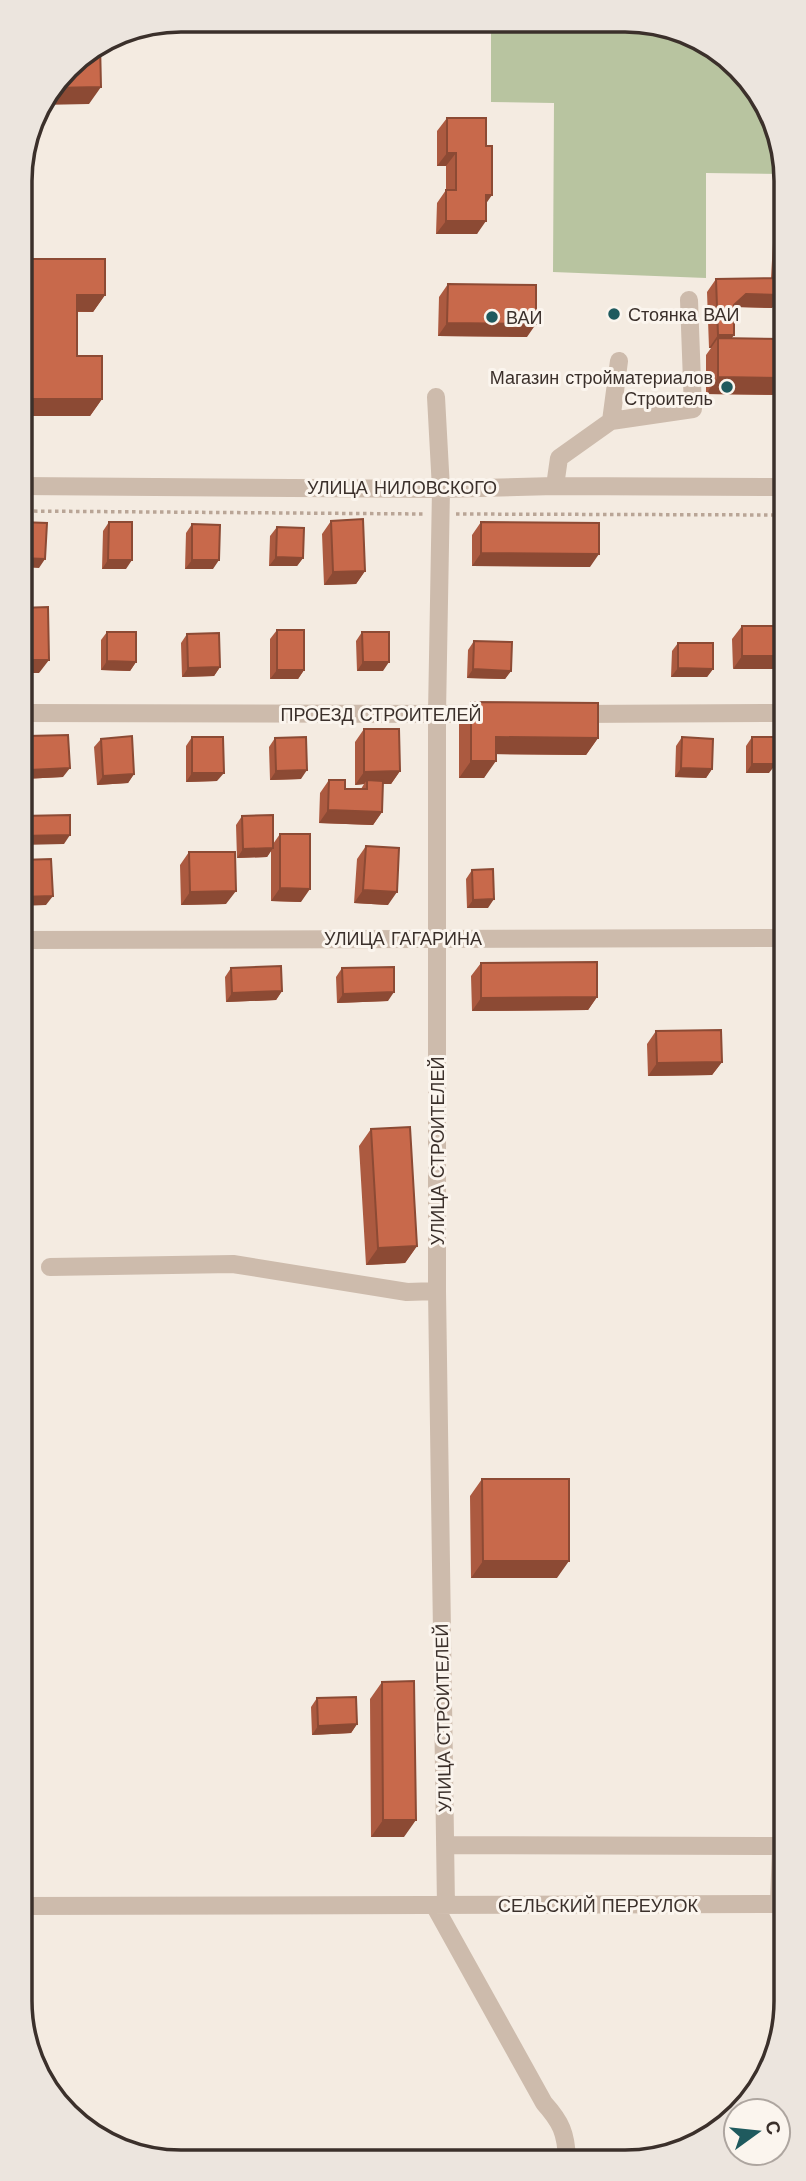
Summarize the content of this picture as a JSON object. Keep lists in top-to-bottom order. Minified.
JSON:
{"streets":{"street":["УЛИЦА НИЛОВСКОГО","ПРОЕЗД СТРОИТЕЛЕЙ","УЛИЦА ГАГАРИНА","УЛИЦА СТРОИТЕЛЕЙ","СЕЛЬСКИЙ ПЕРЕУЛОК"]},"crossings":[["УЛИЦА НИЛОВСКОГО","УЛИЦА СТРОИТЕЛЕЙ"],["ПРОЕЗД СТРОИТЕЛЕЙ","УЛИЦА СТРОИТЕЛЕЙ"],["УЛИЦА ГАГАРИНА","УЛИЦА СТРОИТЕЛЕЙ"],["УЛИЦА СТРОИТЕЛЕЙ","СЕЛЬСКИЙ ПЕРЕУЛОК"]],"places":["Стоянка ВАИ","ВАИ","Магазин стройматериалов Строитель"],"north":"right"}
